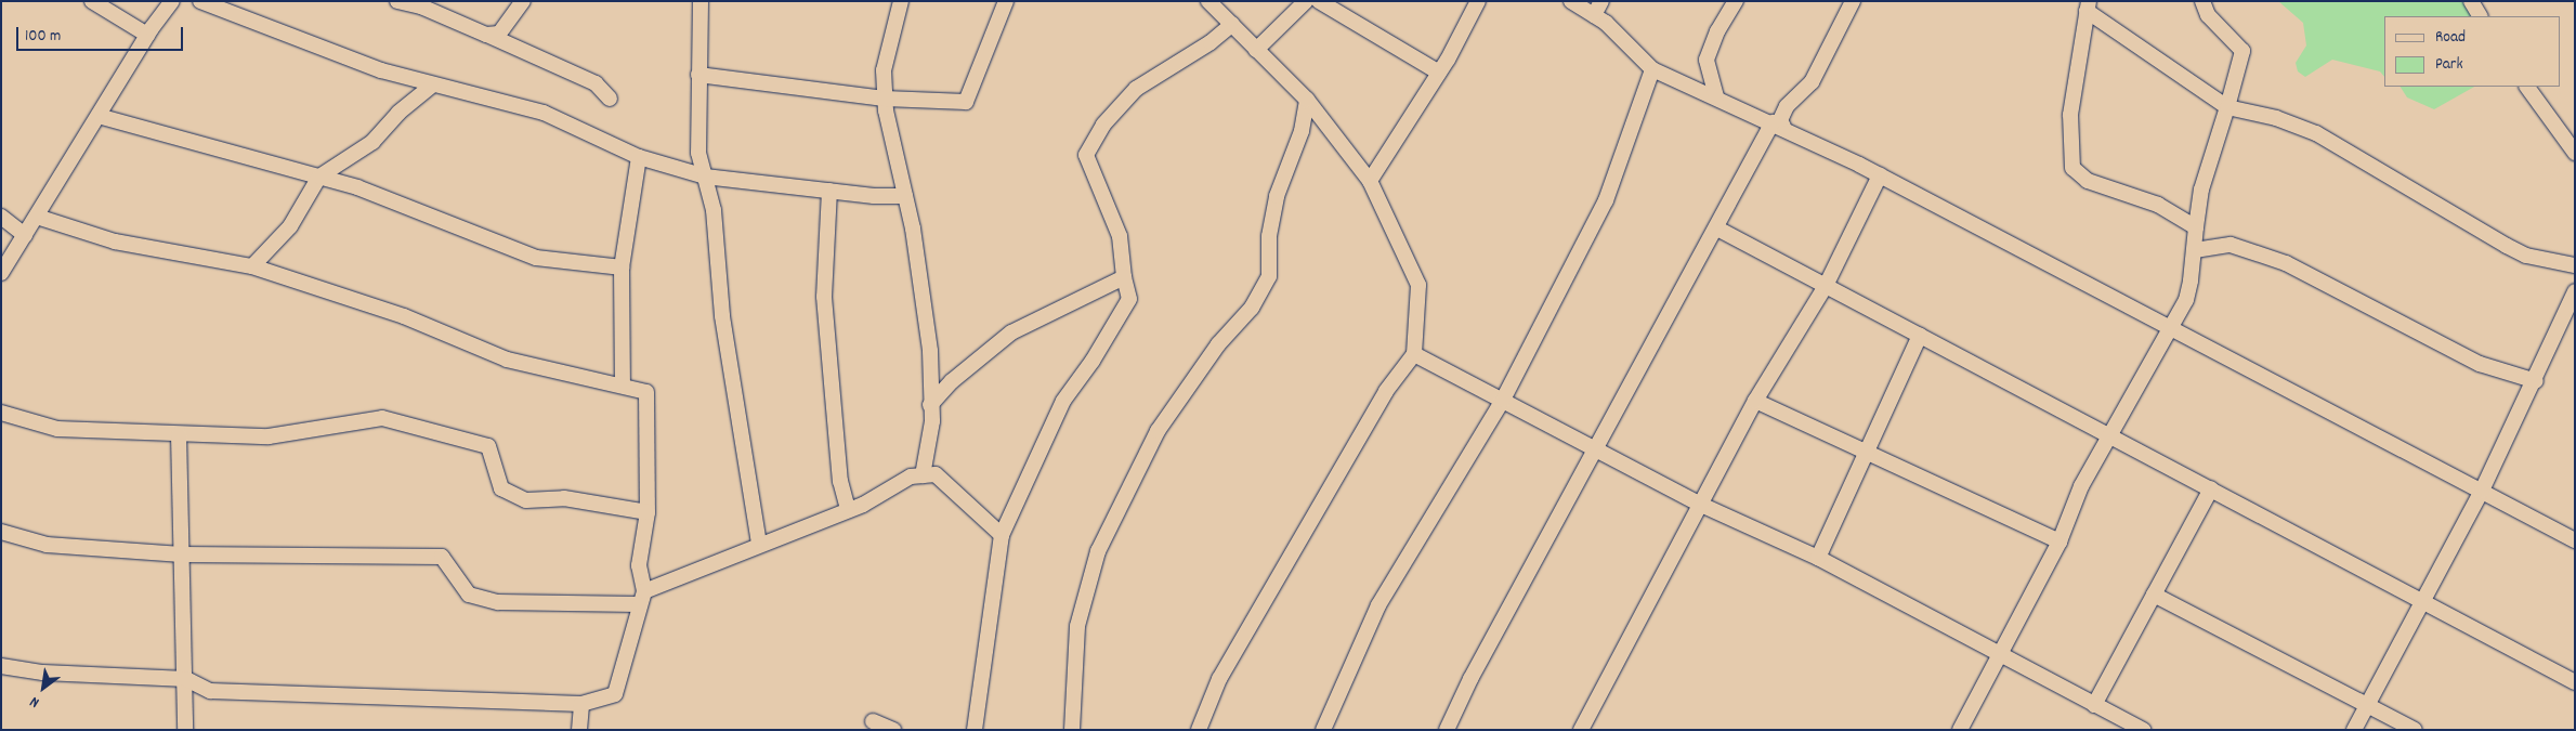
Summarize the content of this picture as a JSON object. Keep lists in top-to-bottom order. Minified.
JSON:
{"legend":["Road","Park"],"scale_bar":"100 m","north":"bottom left"}
